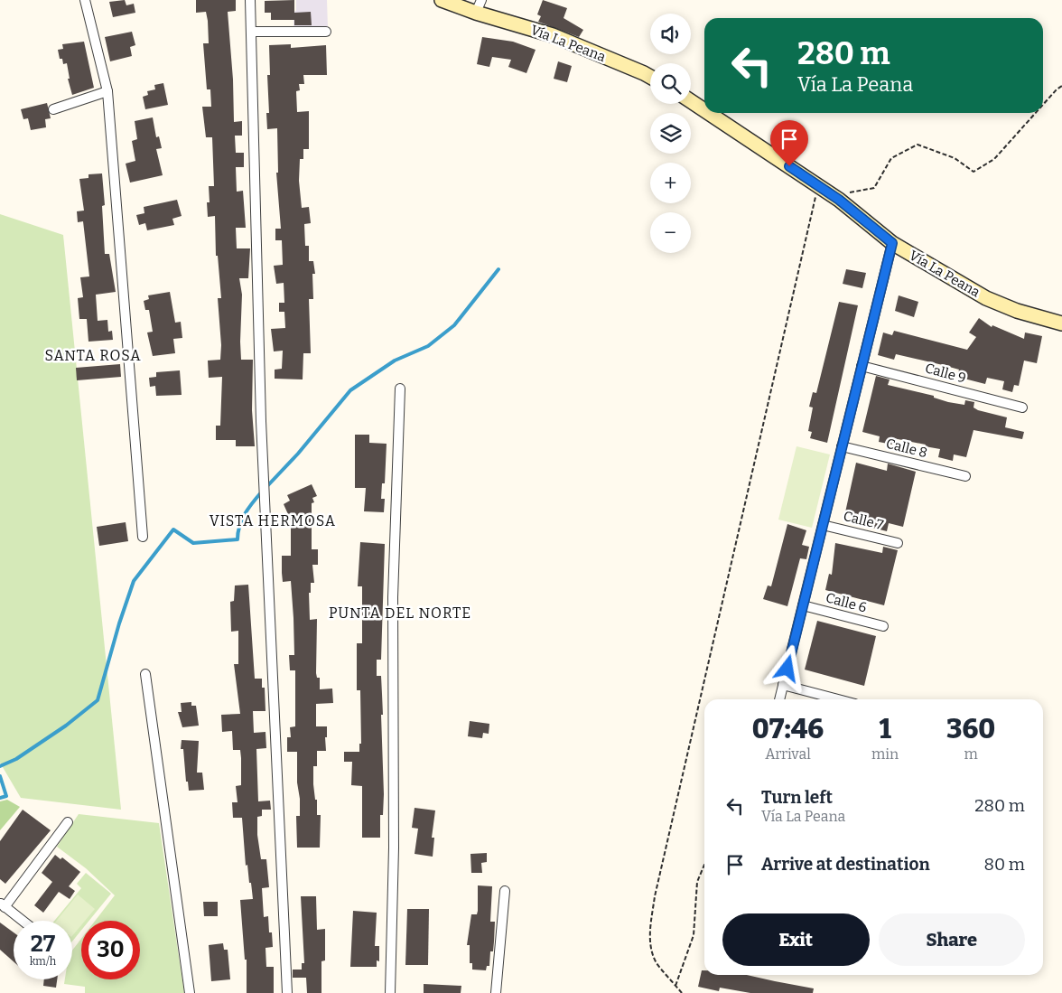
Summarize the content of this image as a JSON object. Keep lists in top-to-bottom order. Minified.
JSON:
{"streets":{"street":["Vía La Peana","Calle 9","Calle 8","Calle 7","Calle 6"]},"districts":["SANTA ROSA","VISTA HERMOSA","PUNTA DEL NORTE"],"page":{"map_buttons":["+","−"],"turn":["280 m","Vía La Peana"],"eta":["07:46","Arrival","1","min","360","m"],"list":[{"name":"Turn left","note":"Vía La Peana","value":"280 m"},{"name":"Arrive at destination","value":"80 m"}],"buttons":["Exit","Share"],"speed":"27 km/h","limit":"30"}}
